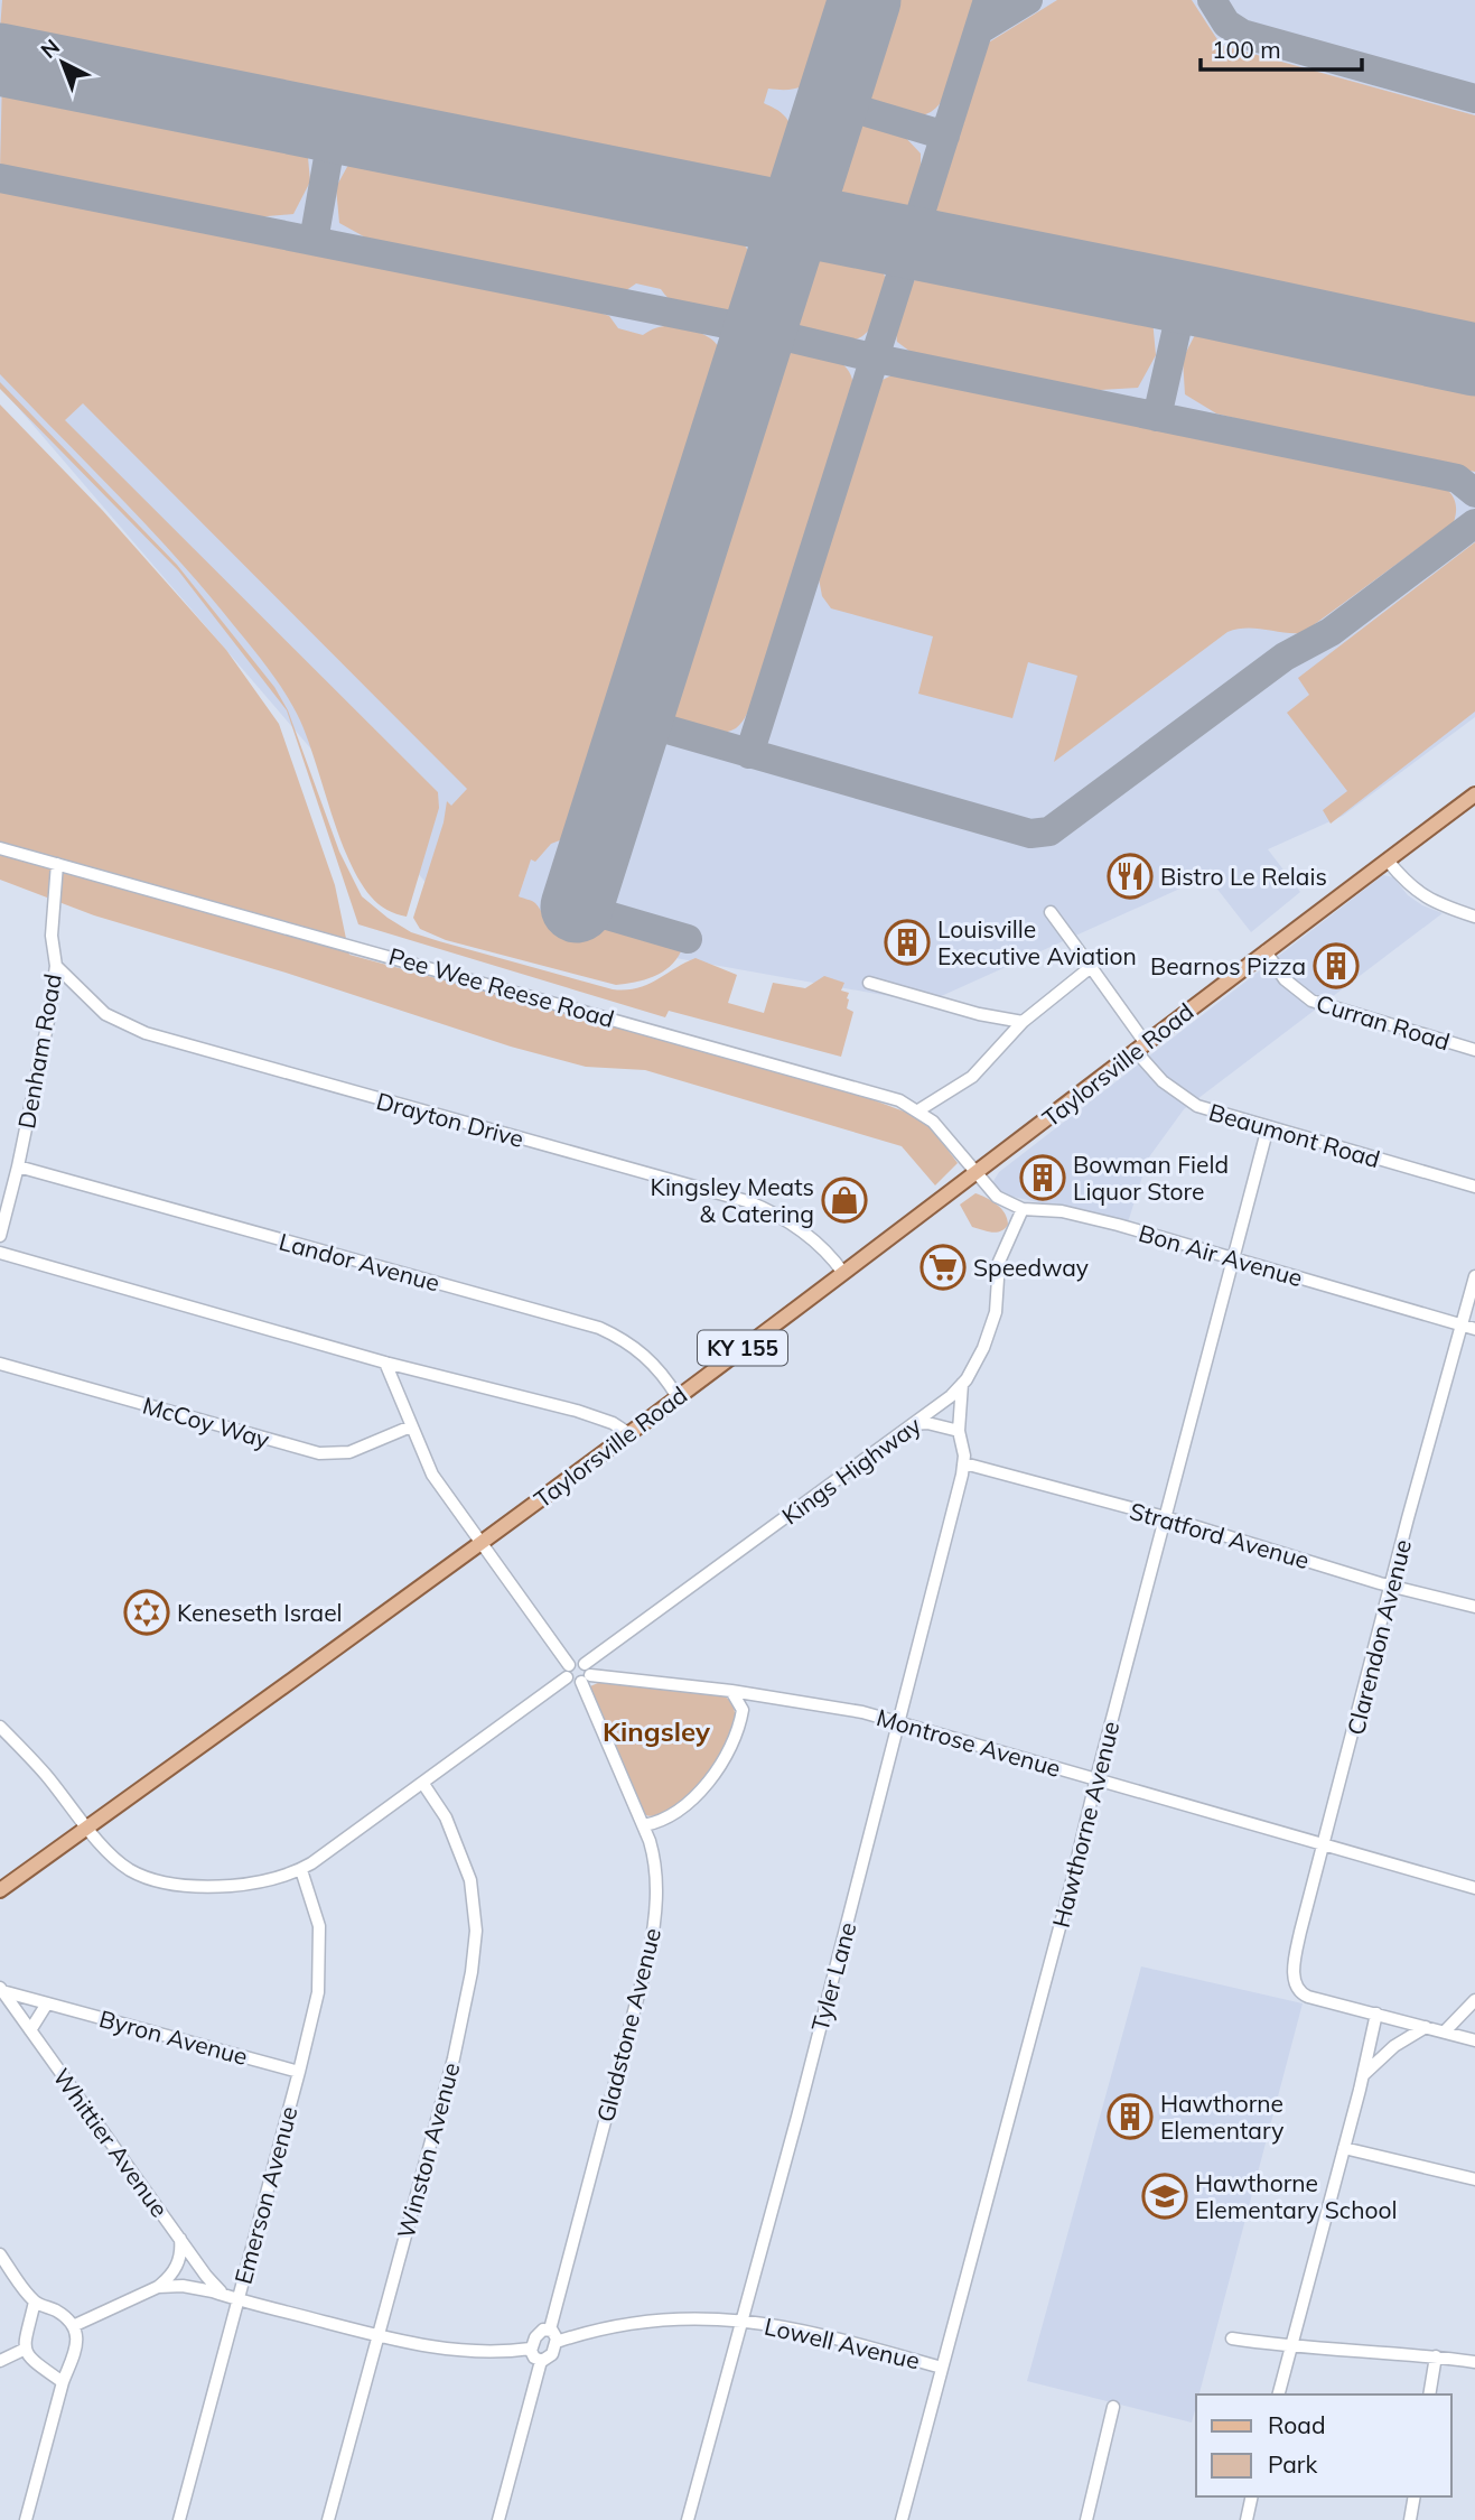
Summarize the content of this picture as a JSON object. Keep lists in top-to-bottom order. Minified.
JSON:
{"streets":{"main road":["Taylorsville Road","KY 155"],"street":["Pee Wee Reese Road","Curran Road","Denham Road","Drayton Drive","Beaumont Road","Bon Air Avenue","Landor Avenue","McCoy Way","Kings Highway","Stratford Avenue","Clarendon Avenue","Montrose Avenue","Hawthorne Avenue","Tyler Lane","Gladstone Avenue","Byron Avenue","Whittier Avenue","Winston Avenue","Emerson Avenue","Lowell Avenue"]},"crossings":[["Pee Wee Reese Road","Denham Road"],["Pee Wee Reese Road","Taylorsville Road"],["Pee Wee Reese Road","Bon Air Avenue"],["Curran Road","Taylorsville Road"],["Denham Road","Drayton Drive"],["Denham Road","Landor Avenue"],["Taylorsville Road","Drayton Drive"],["Taylorsville Road","Beaumont Road"],["Taylorsville Road","Bon Air Avenue"],["Taylorsville Road","Landor Avenue"],["Beaumont Road","Hawthorne Avenue"],["Bon Air Avenue","Kings Highway"],["Bon Air Avenue","Clarendon Avenue"],["Bon Air Avenue","Hawthorne Avenue"],["Kings Highway","Montrose Avenue"],["Kings Highway","Tyler Lane"],["Kings Highway","Gladstone Avenue"],["Stratford Avenue","Clarendon Avenue"],["Stratford Avenue","Hawthorne Avenue"],["Stratford Avenue","Tyler Lane"],["Clarendon Avenue","Montrose Avenue"],["Montrose Avenue","Hawthorne Avenue"],["Montrose Avenue","Tyler Lane"],["Montrose Avenue","Gladstone Avenue"],["Hawthorne Avenue","Lowell Avenue"],["Tyler Lane","Lowell Avenue"],["Gladstone Avenue","Lowell Avenue"],["Byron Avenue","Whittier Avenue"],["Byron Avenue","Emerson Avenue"],["Whittier Avenue","Emerson Avenue"]],"districts":["Kingsley"],"places":{"restaurant":["Bistro Le Relais"],"building":["Louisville Executive Aviation","Bearnos Pizza","Bowman Field Liquor Store","Hawthorne Elementary"],"shop":["Kingsley Meats & Catering"],"supermarket":["Speedway"],"synagogue":["Keneseth Israel"],"school or university":["Hawthorne Elementary School"]},"legend":["Road","Park"],"scale_bar":"100 m","north":"top left"}
